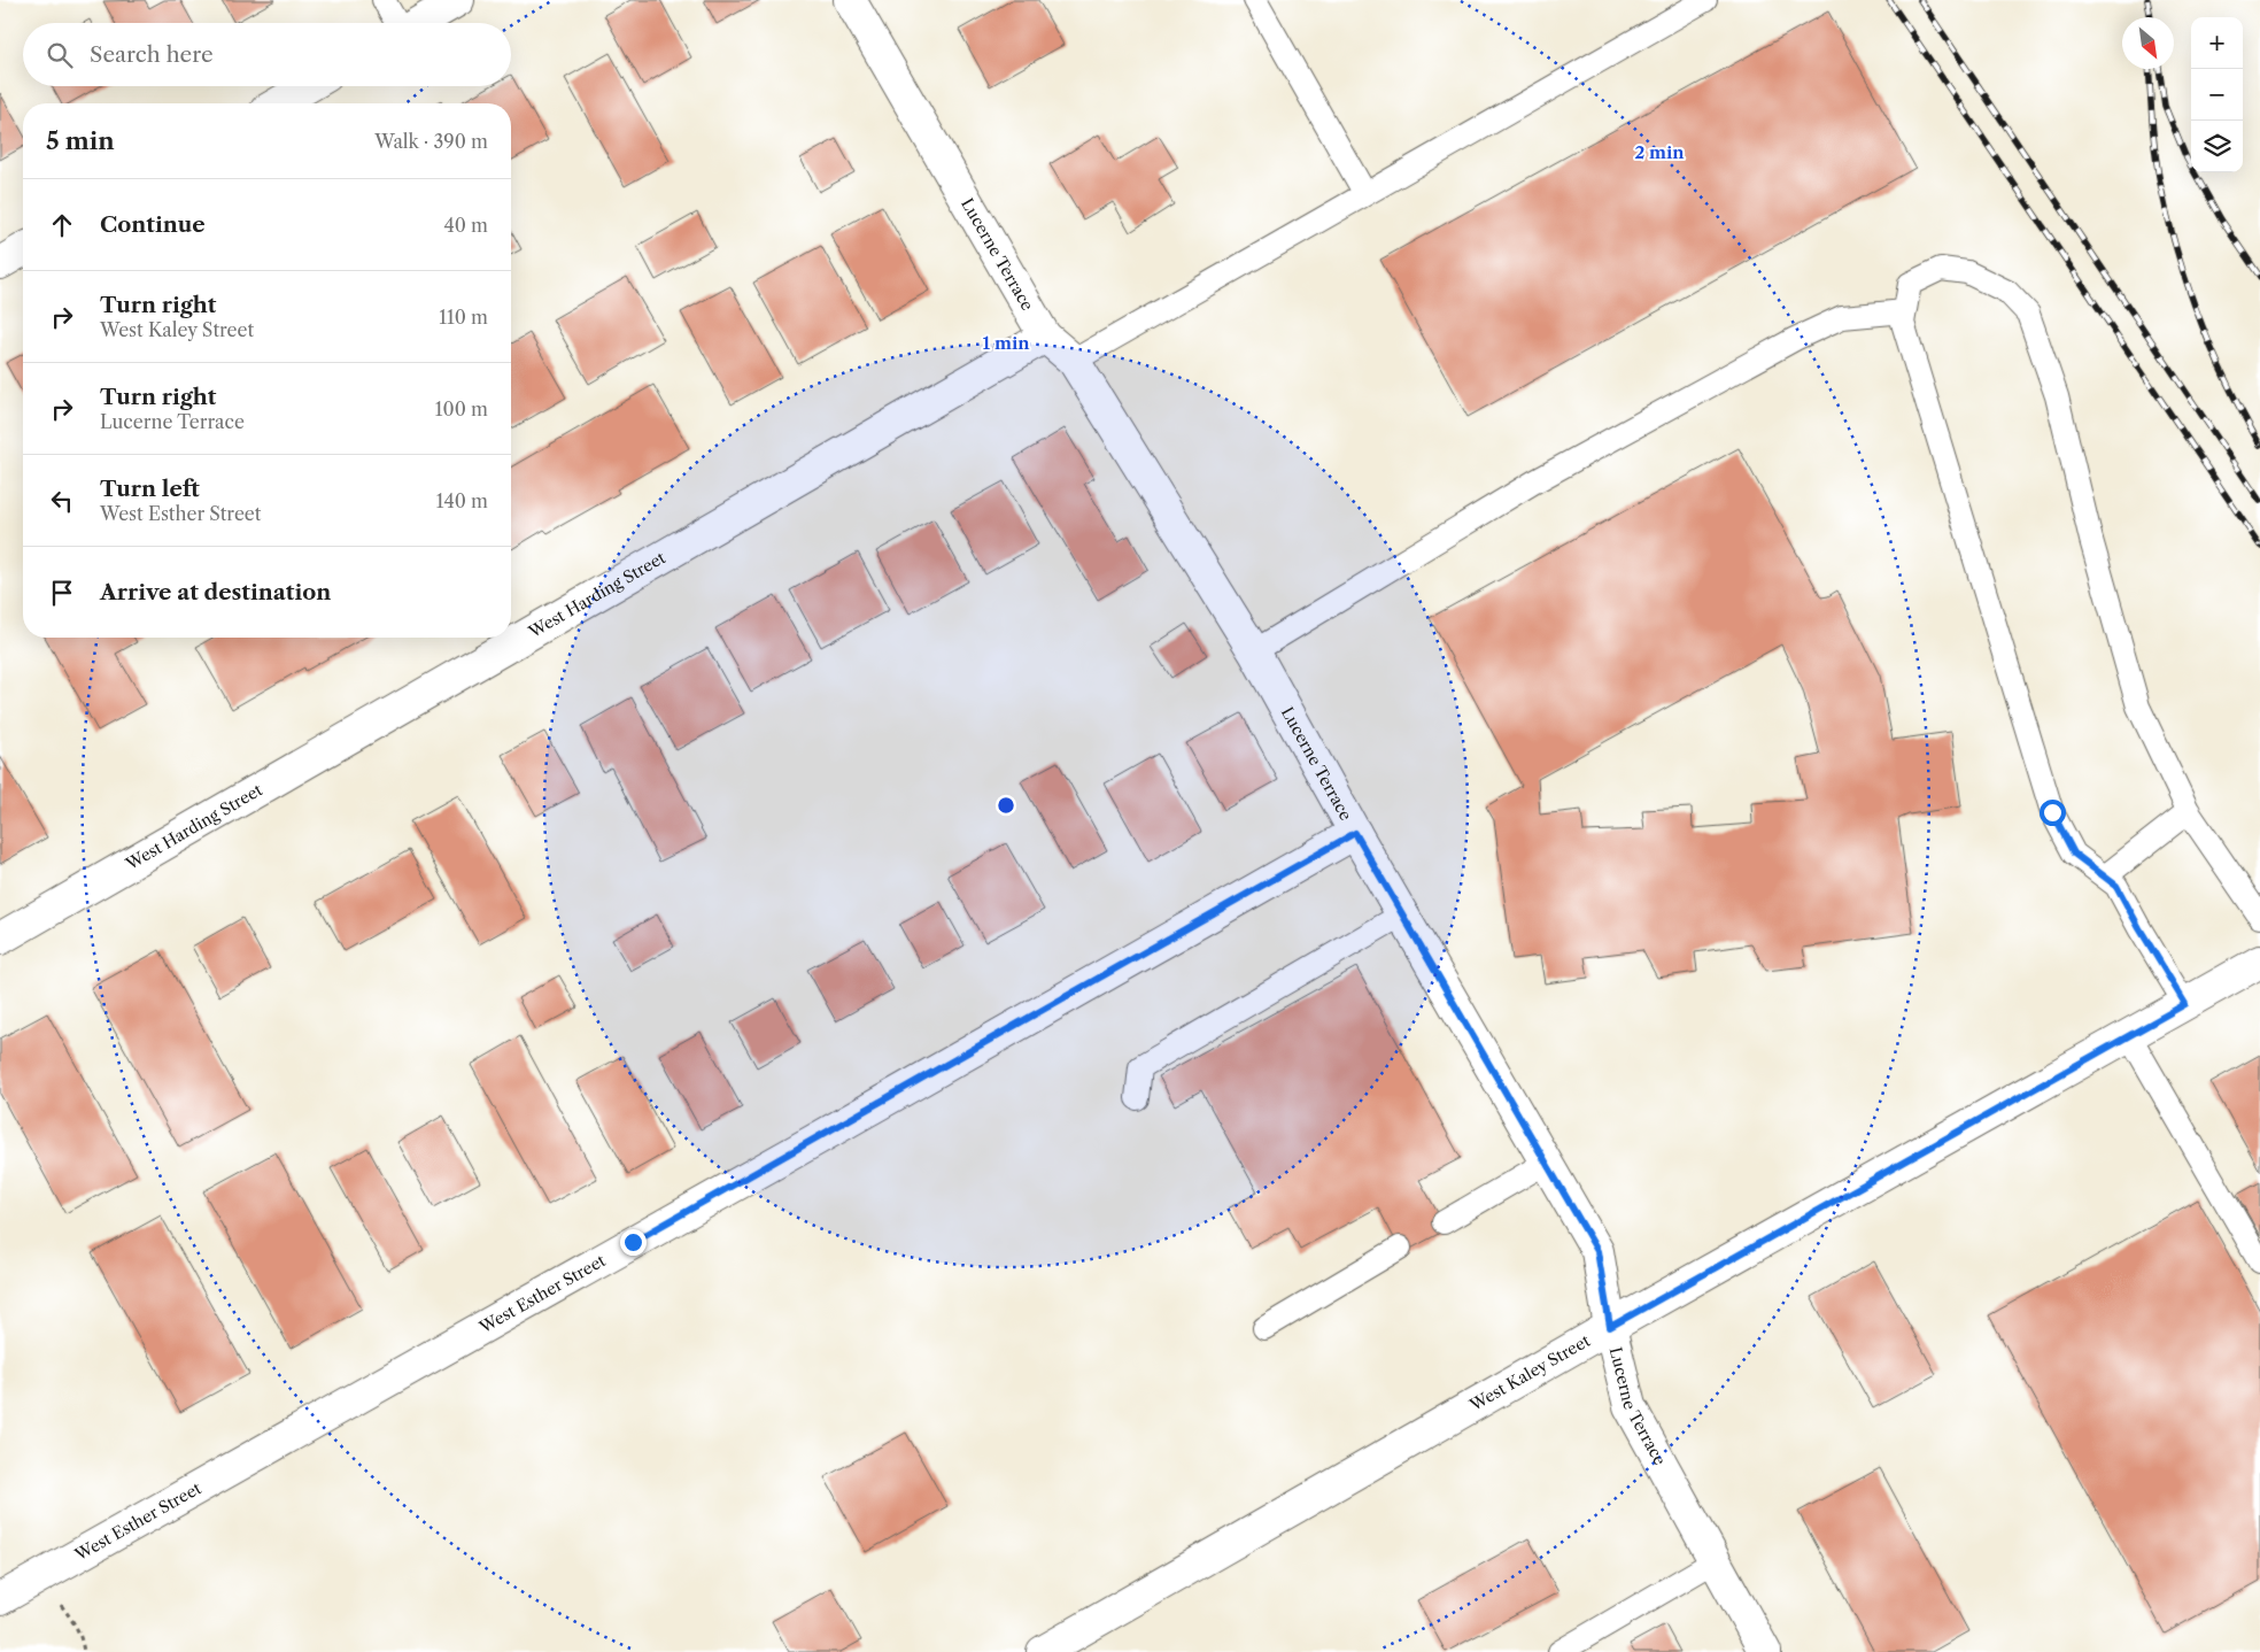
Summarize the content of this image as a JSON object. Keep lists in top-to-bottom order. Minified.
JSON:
{"streets":{"street":["Lucerne Terrace","West Harding Street","West Esther Street","West Kaley Street"]},"crossings":[["Lucerne Terrace","West Harding Street"],["Lucerne Terrace","West Esther Street"],["Lucerne Terrace","West Kaley Street"]],"north":"bottom right","page":{"map_buttons":["+","−"],"search":"Search here","heading":["5 min","Walk · 390 m"],"list":[["Continue","40 m"],["Turn right","West Kaley Street","110 m"],["Turn right","Lucerne Terrace","100 m"],["Turn left","West Esther Street","140 m"],"Arrive at destination"]},"rings":["2 min","1 min"]}
